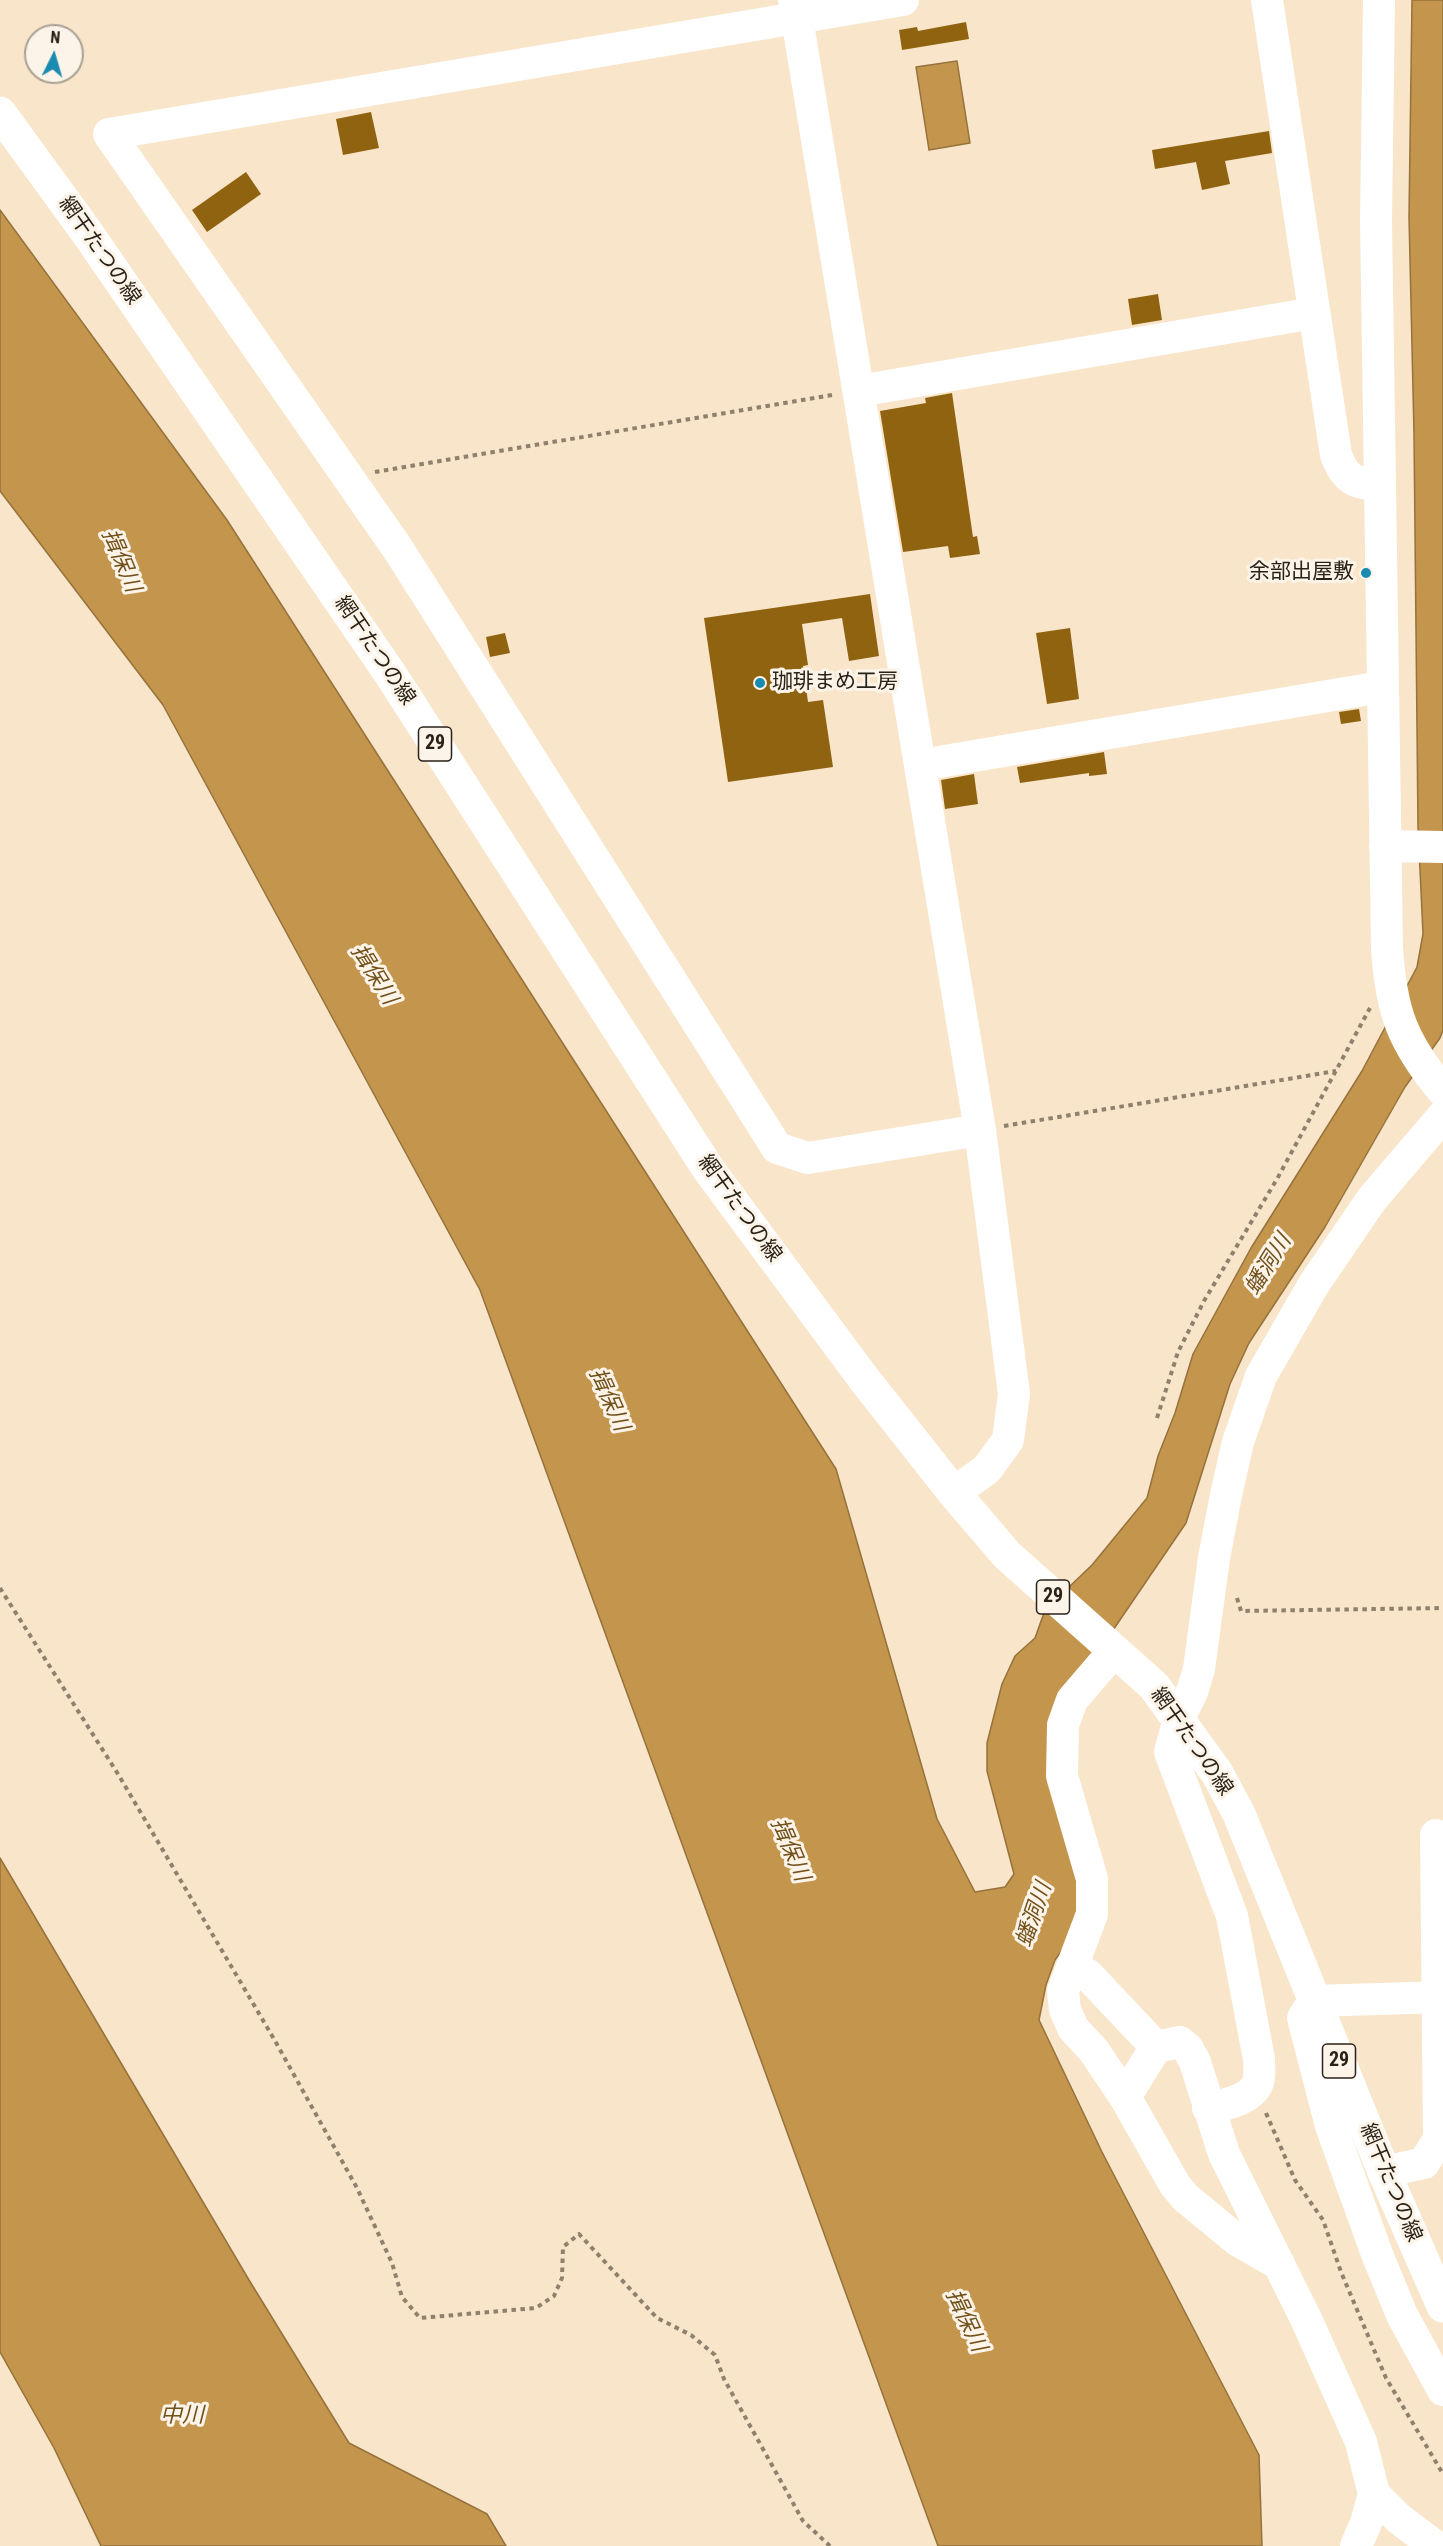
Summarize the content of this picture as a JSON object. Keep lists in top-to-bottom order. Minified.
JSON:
{"streets":{"main road":["網干たつの線","29"]},"water":["揖保川","蟠洞川","中川"],"places":["余部出屋敷","珈琲まめ工房"],"north":"top"}
